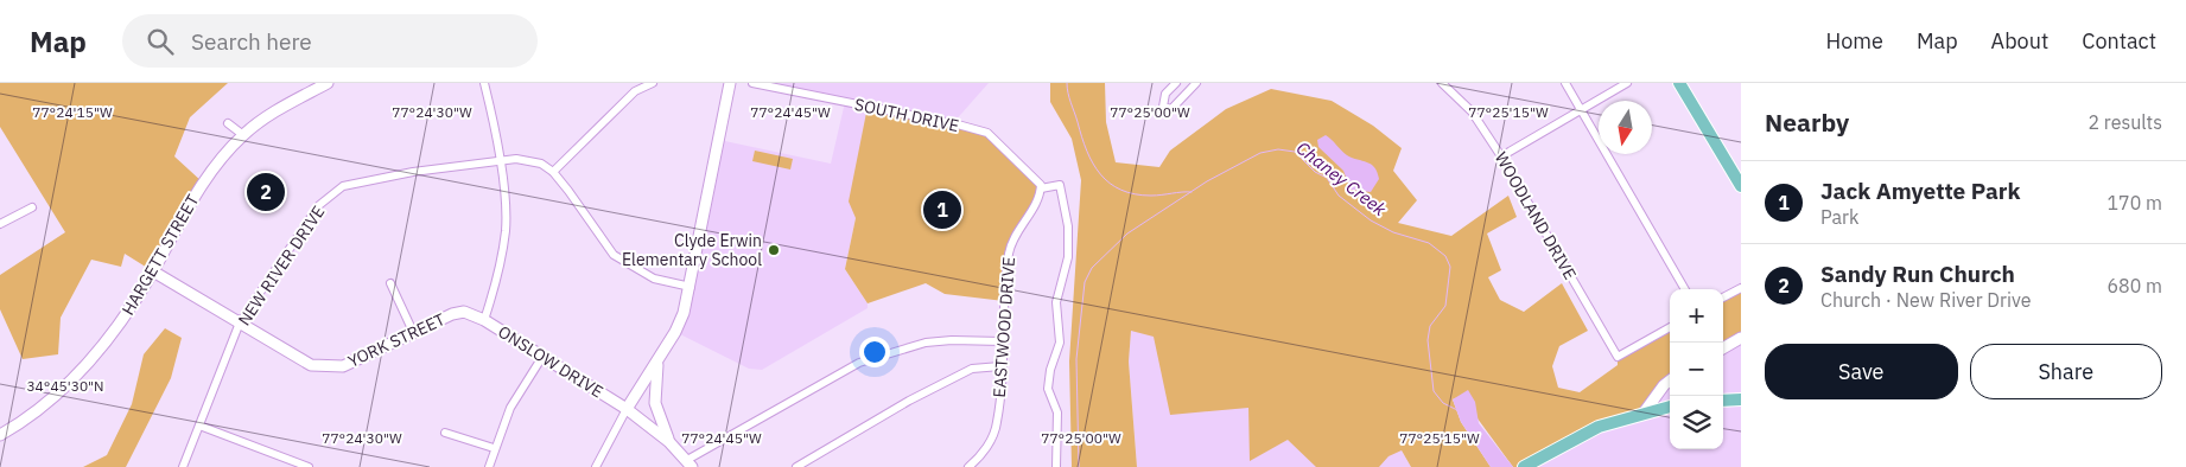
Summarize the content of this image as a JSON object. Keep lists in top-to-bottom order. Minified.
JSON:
{"streets":{"street":["SOUTH DRIVE","WOODLAND DRIVE","HARGETT STREET","NEW RIVER DRIVE","EASTWOOD DRIVE","YORK STREET","ONSLOW DRIVE"]},"crossings":[["SOUTH DRIVE","EASTWOOD DRIVE"],["HARGETT STREET","YORK STREET"],["NEW RIVER DRIVE","YORK STREET"],["NEW RIVER DRIVE","ONSLOW DRIVE"],["YORK STREET","ONSLOW DRIVE"]],"water":["Chaney Creek"],"places":["Clyde Erwin Elementary School"],"north":"bottom","page":{"header":"Map","search":"Search here","nav":["Home","Map","About","Contact"],"heading":["Nearby","2 results"],"list":[{"mark":"1","name":"Jack Amyette Park","note":"Park","value":"170 m"},{"mark":"2","name":"Sandy Run Church","note":"Church · New River Drive","value":"680 m"}],"pins":["2","1"],"map_buttons":["+","−"],"buttons":["Save","Share"]},"coordinates":["77°24'15\"W","77°24'30\"W","77°24'45\"W","77°25'00\"W","77°25'15\"W","34°45'30\"N"]}
